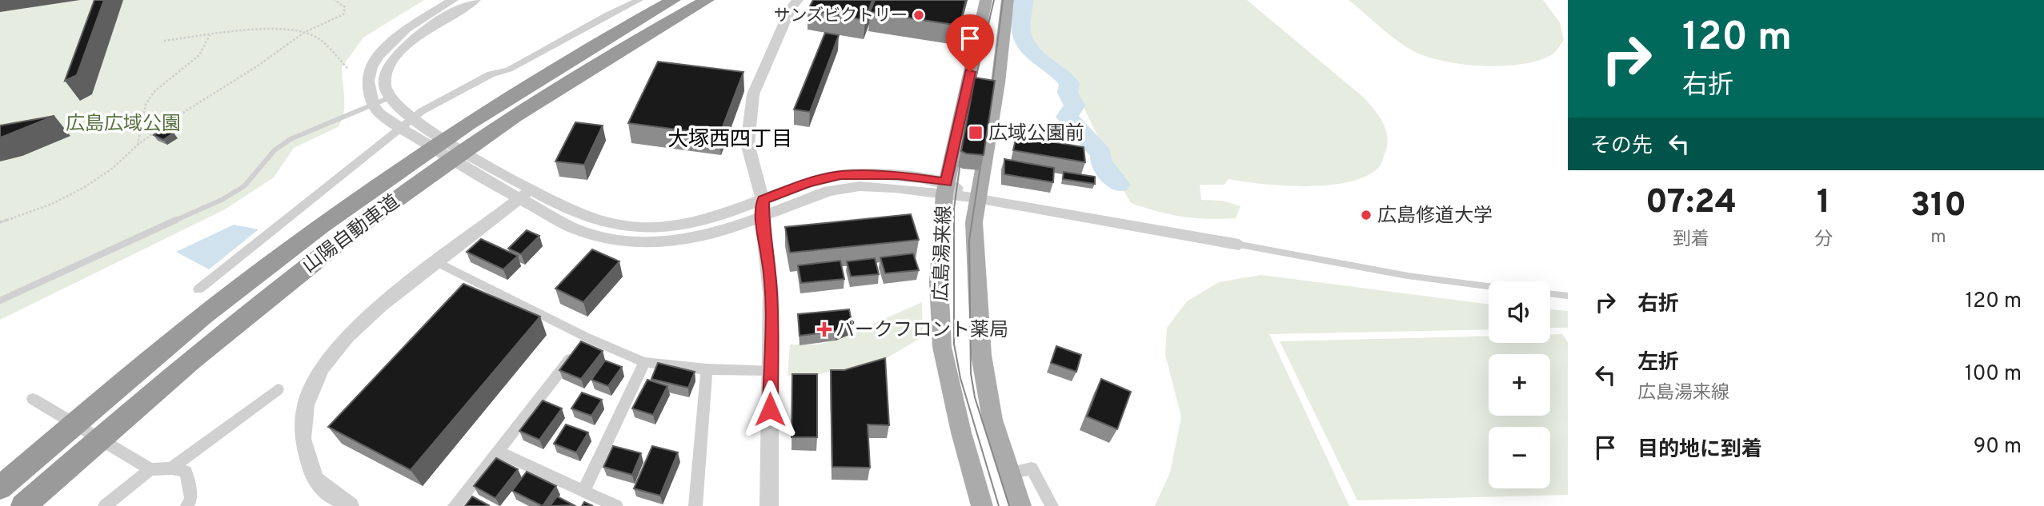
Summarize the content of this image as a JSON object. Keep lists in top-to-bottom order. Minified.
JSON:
{"streets":{"highway":["山陽自動車道"],"main road":["広島湯来線"]},"districts":["大塚西四丁目"],"parks":["広島広域公園"],"places":{"other":["サンズビクトリー","広島修道大学"],"transit":["広域公園前"],"health":["パークフロント薬局"]},"page":{"turn":["120 m","右折"],"then":"その先","eta":["07:24","到着","1","分","310","m"],"list":[{"name":"右折","value":"120 m"},{"name":"左折","note":"広島湯来線","value":"100 m"},{"name":"目的地に到着","value":"90 m"}],"map_buttons":["+","−"]}}
